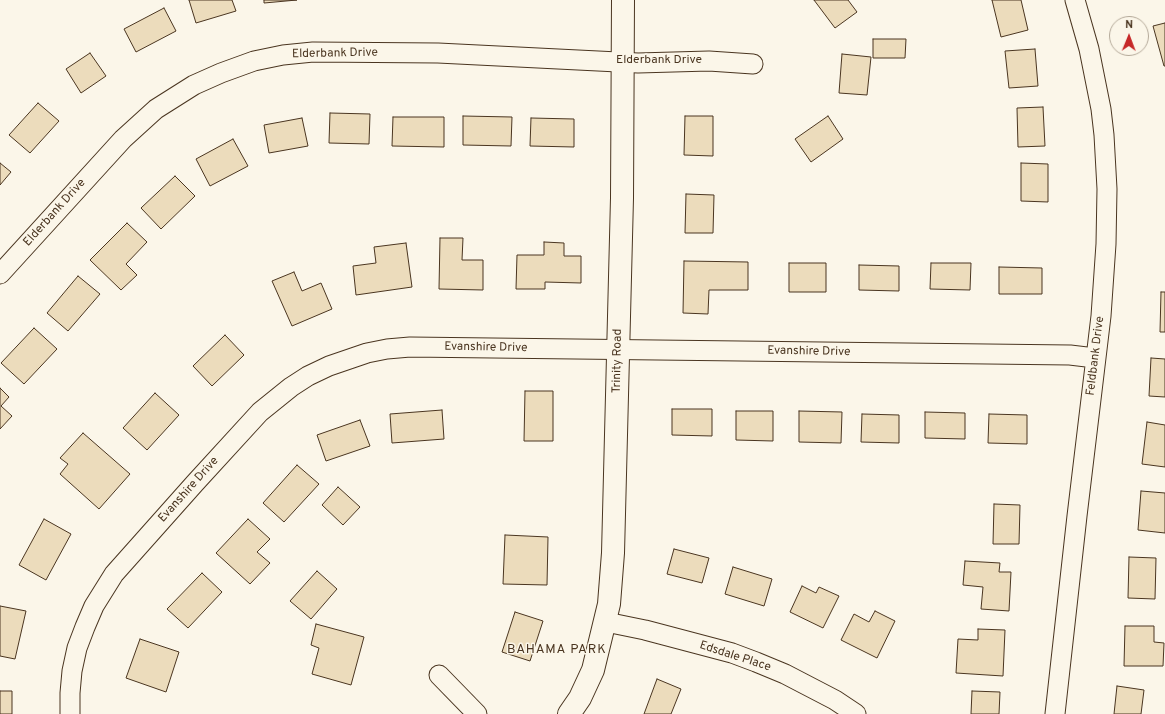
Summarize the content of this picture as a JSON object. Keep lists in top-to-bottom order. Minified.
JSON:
{"streets":{"street":["Elderbank Drive","Evanshire Drive","Feldbank Drive","Trinity Road","Edsdale Place"]},"crossings":[["Elderbank Drive","Trinity Road"],["Evanshire Drive","Feldbank Drive"],["Evanshire Drive","Trinity Road"],["Trinity Road","Edsdale Place"]],"districts":["BAHAMA PARK"],"north":"top"}
